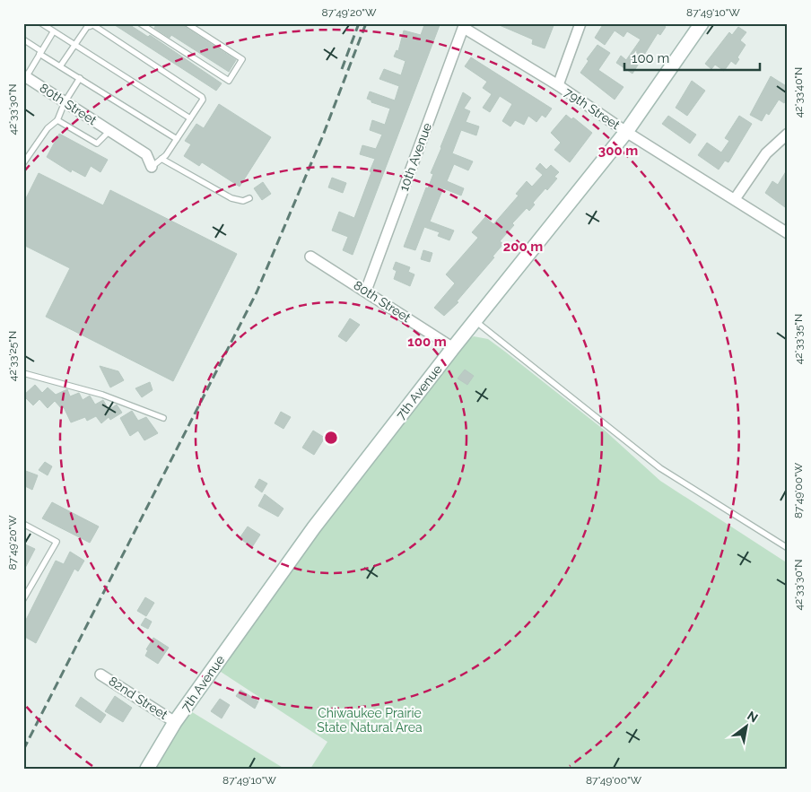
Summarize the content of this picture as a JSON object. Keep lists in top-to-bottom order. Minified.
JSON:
{"streets":{"street":["80th Street","79th Street","10th Avenue","7th Avenue","82nd Street"]},"crossings":[["80th Street","10th Avenue"],["80th Street","7th Avenue"],["79th Street","10th Avenue"],["79th Street","7th Avenue"],["7th Avenue","82nd Street"]],"parks":["Chiwaukee Prairie State Natural Area"],"scale_bar":"100 m","north":"top right","coordinates":["87°49'20\"W","87°49'10\"W","42°33'40\"N","42°33'30\"N","42°33'35\"N","42°33'25\"N","87°49'00\"W"],"rings":["300 m","200 m","100 m"]}
